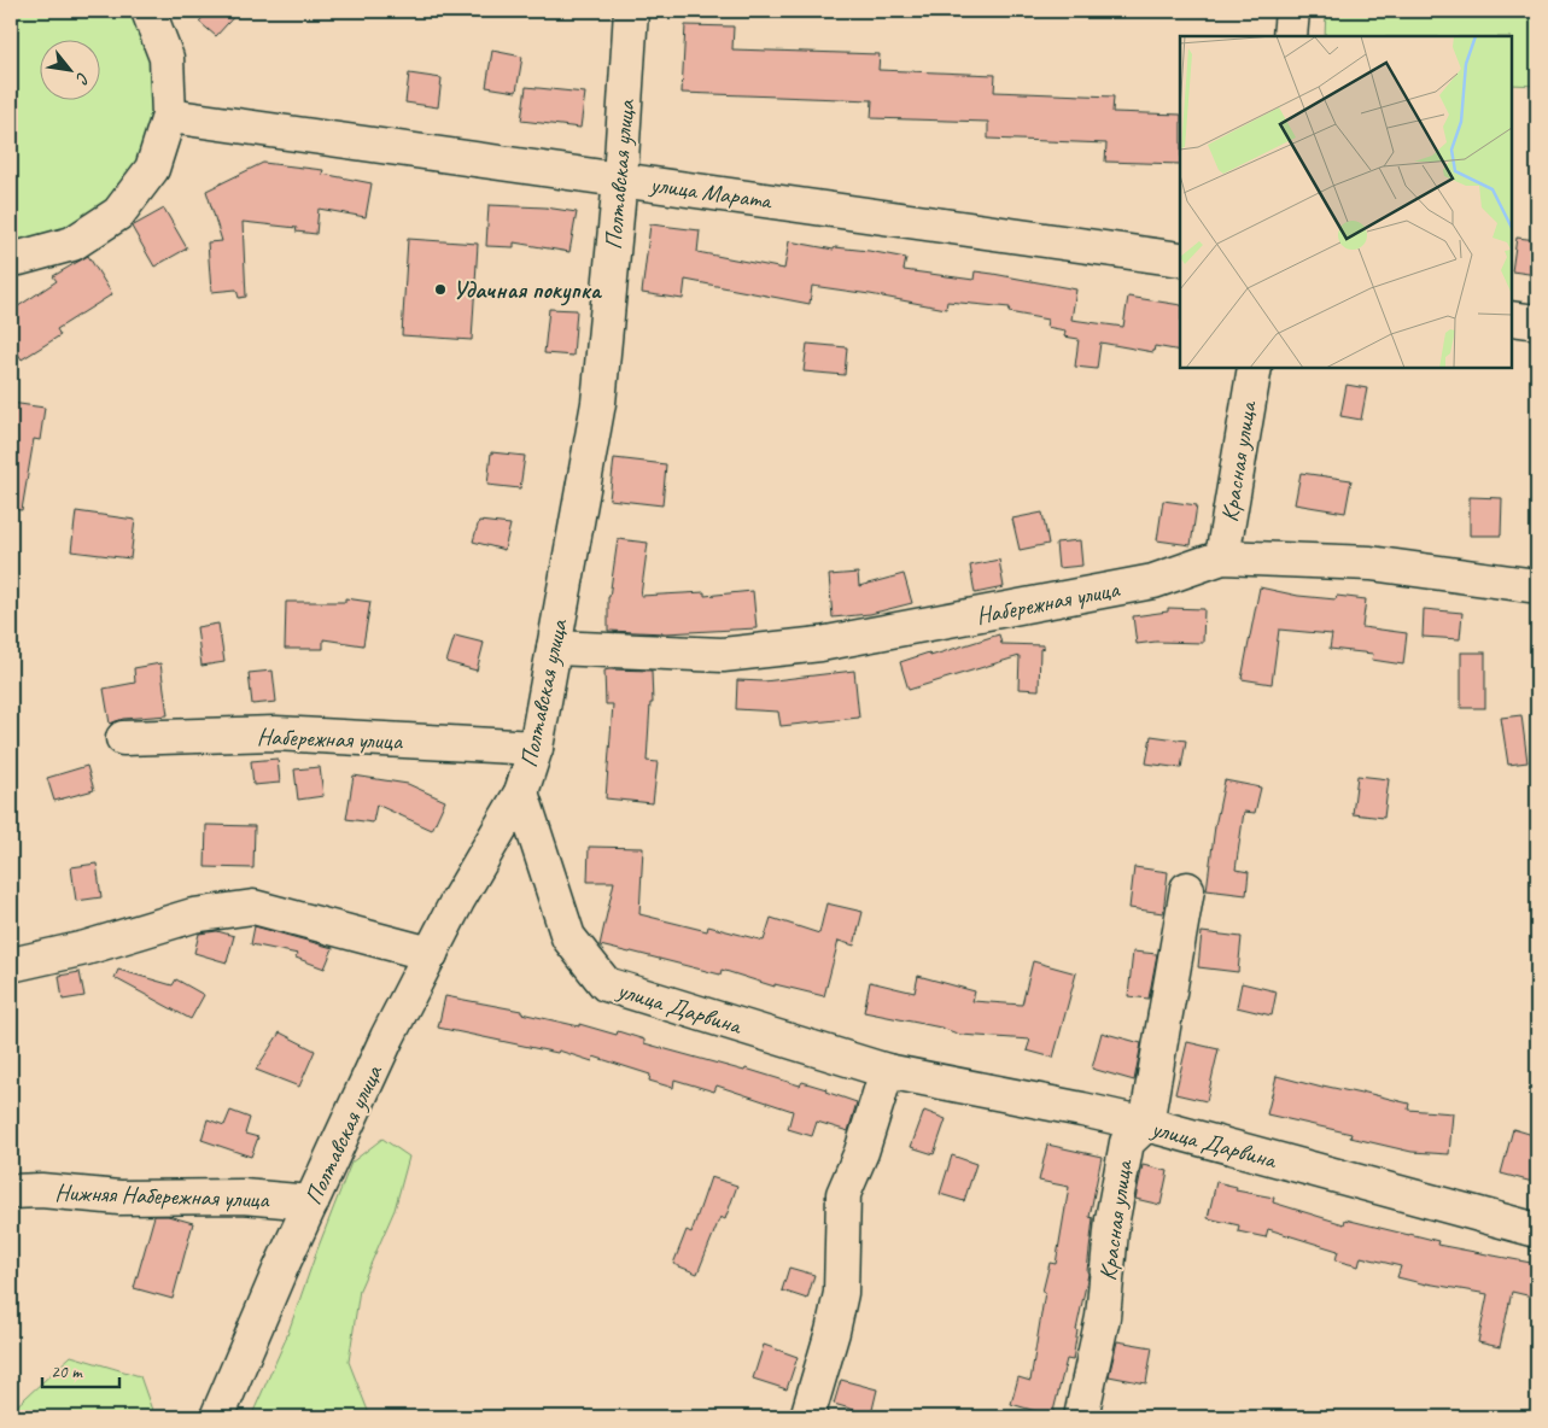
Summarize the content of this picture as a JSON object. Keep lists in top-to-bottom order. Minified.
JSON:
{"streets":{"street":["Полтавская улица","улица Марата","Красная улица","Набережная улица","улица Дарвина","Нижняя Набережная улица"]},"crossings":[["Полтавская улица","улица Марата"],["Полтавская улица","Набережная улица"],["Полтавская улица","улица Дарвина"],["Полтавская улица","Нижняя Набережная улица"],["Красная улица","Набережная улица"],["Красная улица","улица Дарвина"]],"places":["Удачная покупка"],"scale_bar":"20 m","north":"bottom right"}
